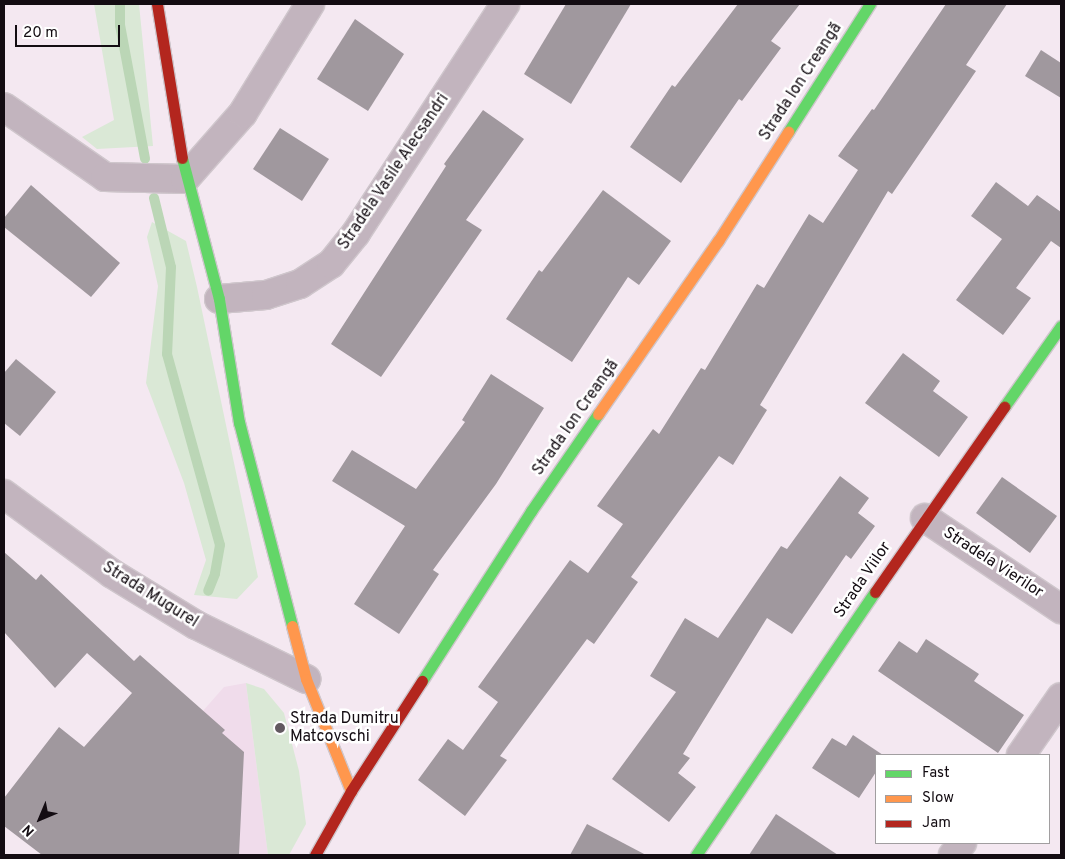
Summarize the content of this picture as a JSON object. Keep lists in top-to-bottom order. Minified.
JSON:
{"streets":{"street":["Strada Ion Creangă","Stradela Vasile Alecsandri","Stradela Vierilor","Strada Viilor","Strada Mugurel"]},"crossings":[["Stradela Vierilor","Strada Viilor"]],"places":["Strada Dumitru Matcovschi"],"legend":["Fast","Slow","Jam"],"scale_bar":"20 m","north":"bottom left"}
